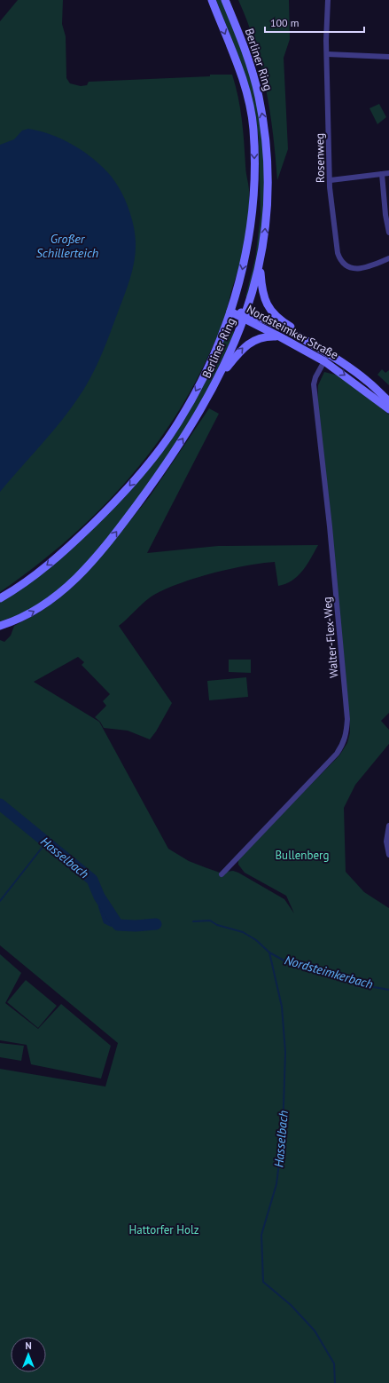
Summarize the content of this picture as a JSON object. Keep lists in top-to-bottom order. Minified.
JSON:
{"streets":{"main road":["Berliner Ring","Nordsteimker Straße"],"street":["Rosenweg","Walter-Flex-Weg"]},"crossings":[["Berliner Ring","Nordsteimker Straße"],["Nordsteimker Straße","Walter-Flex-Weg"]],"water":["Großer Schillerteich","Hasselbach","Nordsteimkerbach"],"parks":["Bullenberg","Hattorfer Holz"],"scale_bar":"100 m","north":"top"}
